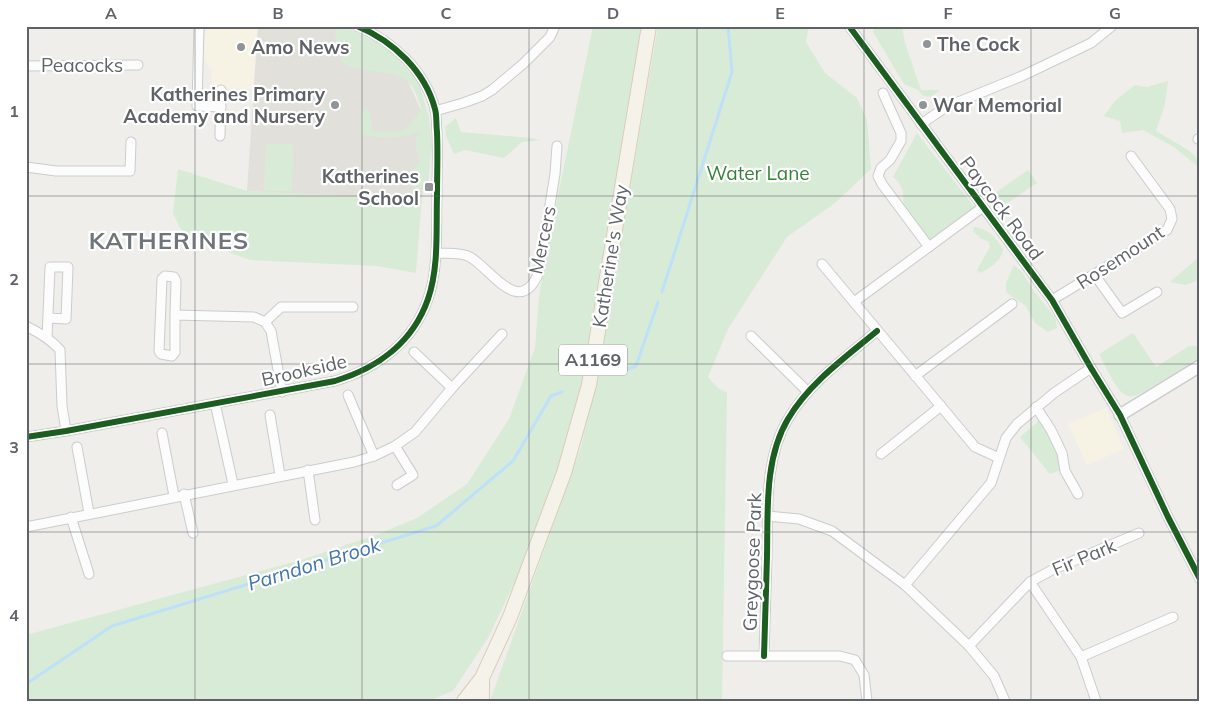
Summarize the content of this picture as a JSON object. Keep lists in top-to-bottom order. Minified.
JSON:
{"streets":{"main road":["Katherine's Way","A1169"],"street":["Peacocks","Paycock Road","Mercers","Rosemount","Brookside","Fir Park","Greygoose Park"]},"crossings":[["Paycock Road","Rosemount"],["Mercers","Brookside"],["Fir Park","Greygoose Park"]],"districts":["KATHERINES"],"water":["Parndon Brook"],"parks":["Water Lane"],"places":{"other":["The Cock","Amo News","Katherines Primary Academy and Nursery","War Memorial"],"transit":["Katherines School"]},"grid":{"columns":["A","B","C","D","E","F","G"],"rows":["1","2","3","4"]}}
